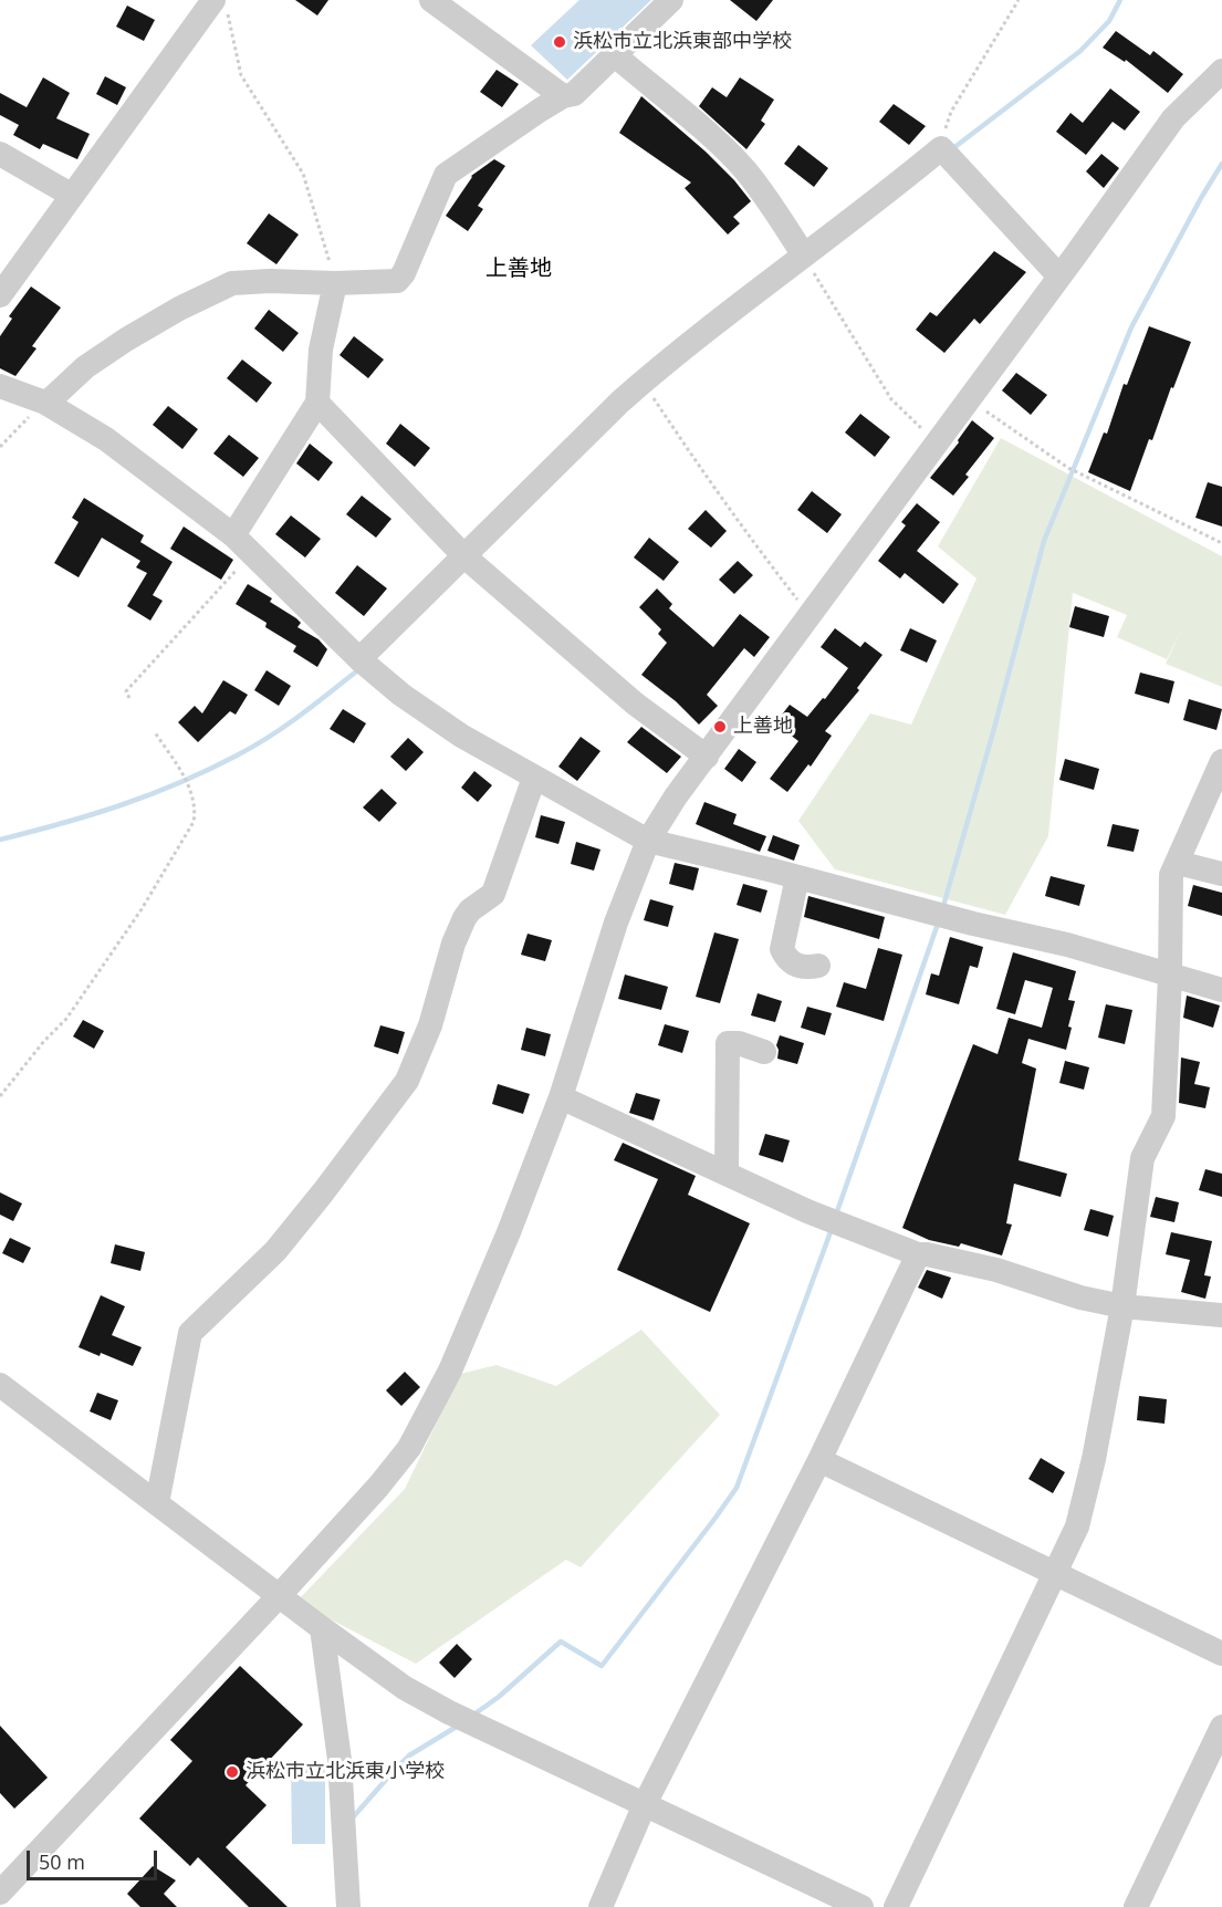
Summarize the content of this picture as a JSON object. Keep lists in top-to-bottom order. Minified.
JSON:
{"districts":["上善地"],"places":["浜松市立北浜東部中学校","上善地","浜松市立北浜東小学校"],"scale_bar":"50 m"}
